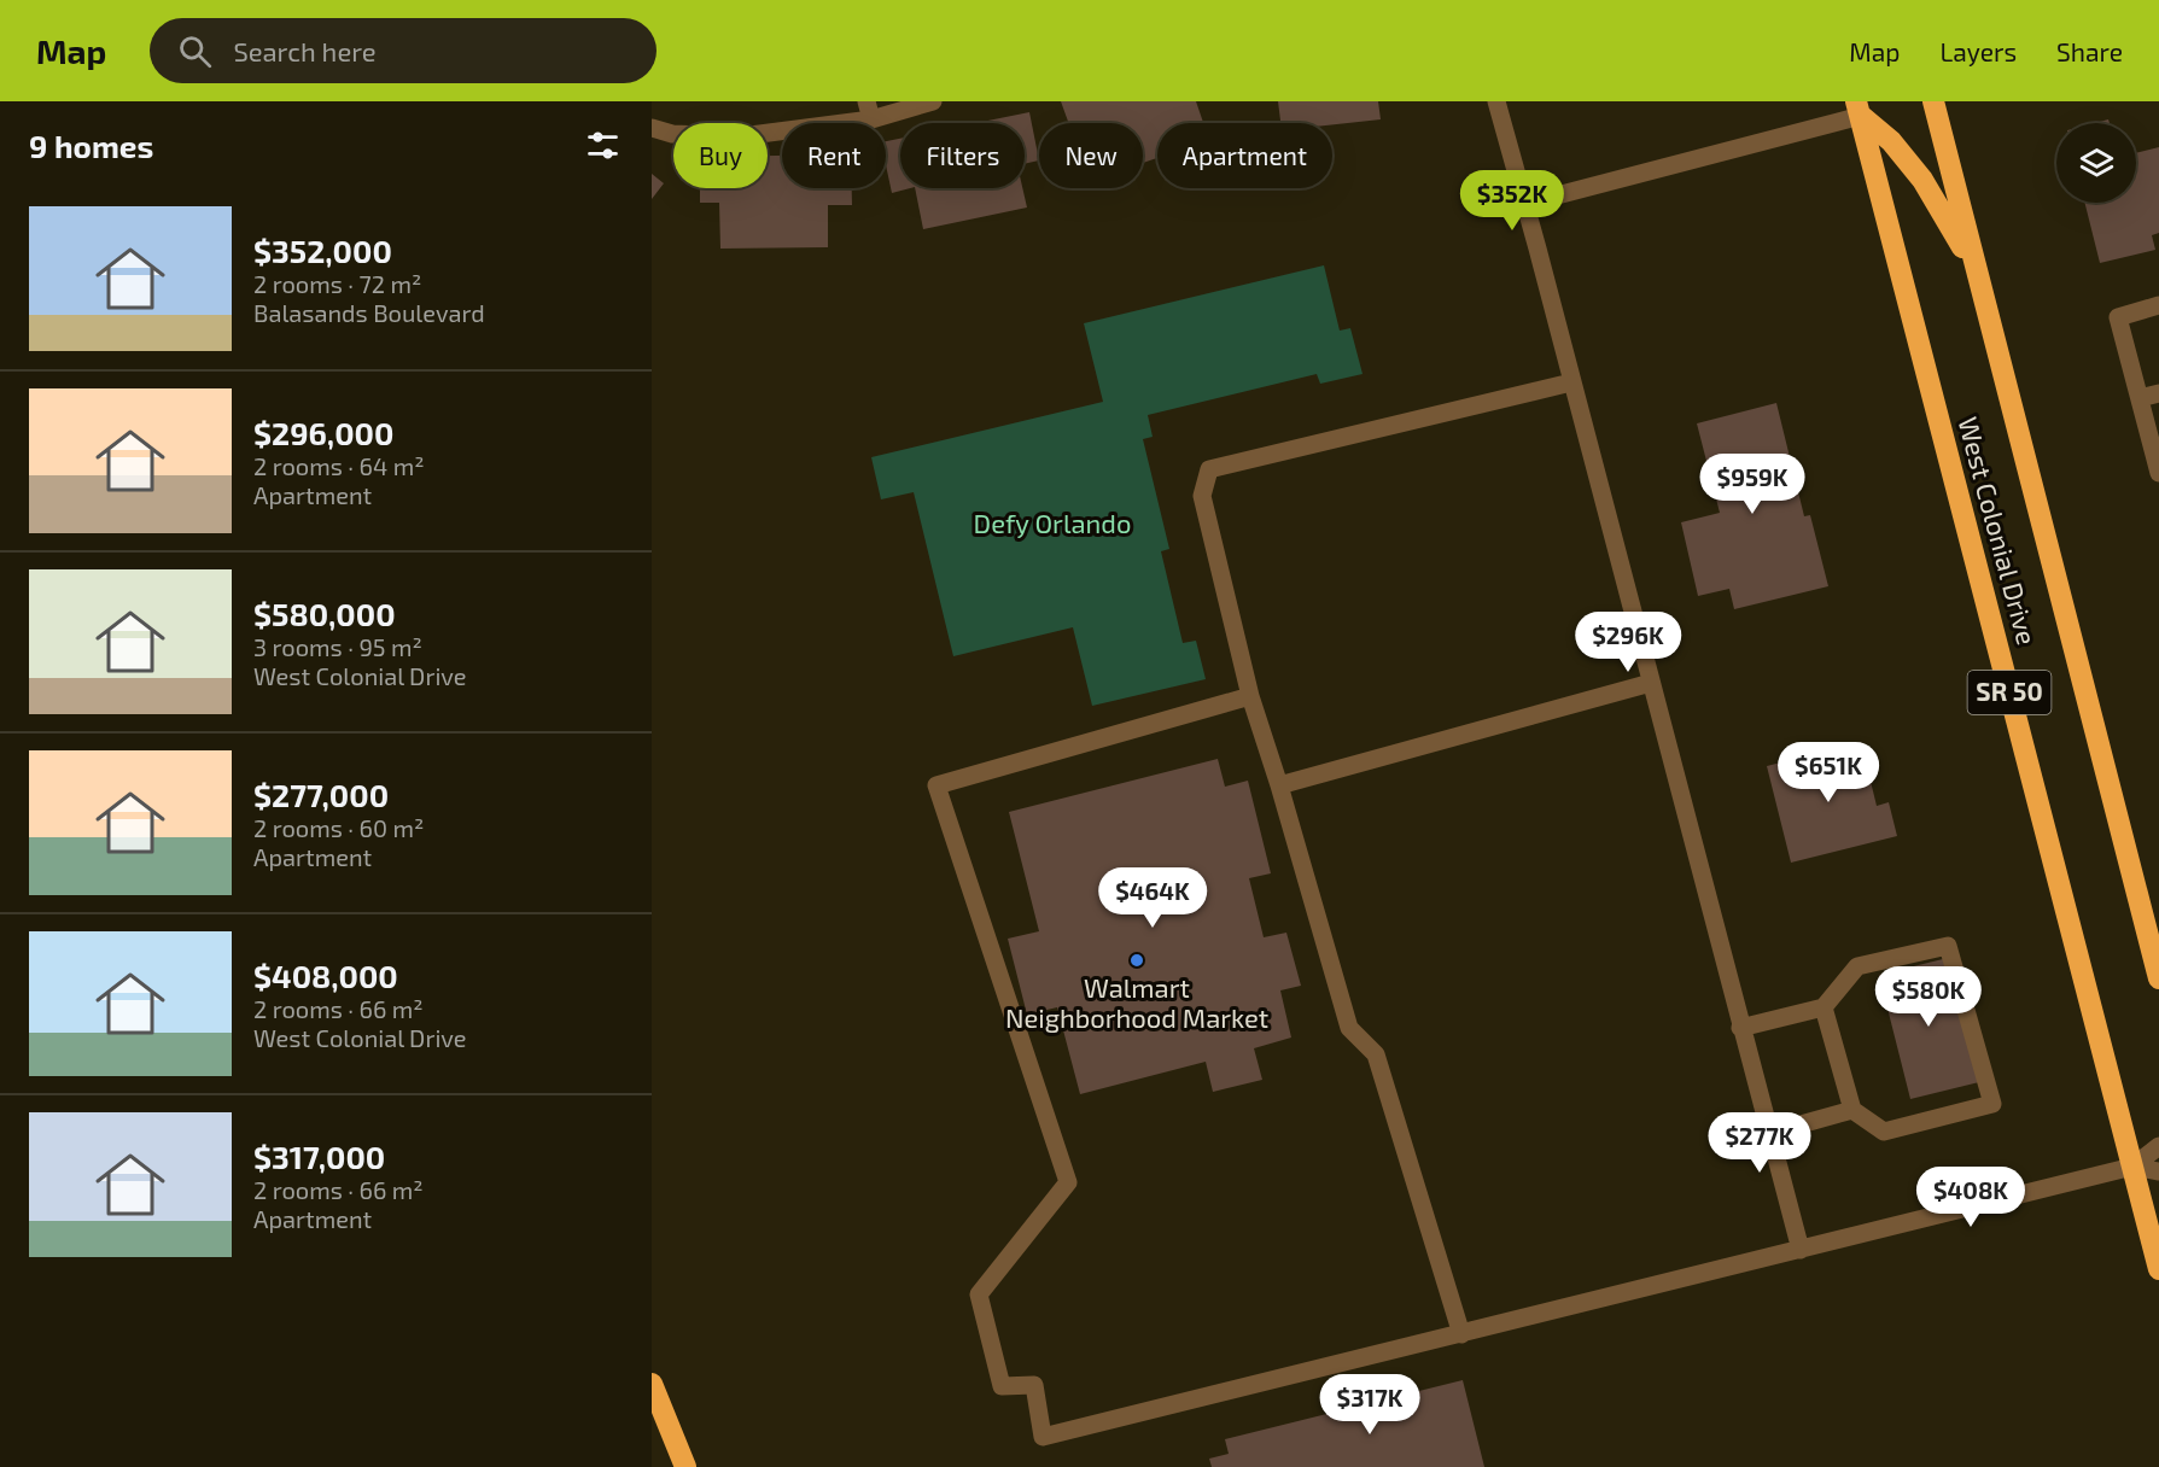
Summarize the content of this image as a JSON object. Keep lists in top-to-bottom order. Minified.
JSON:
{"streets":{"highway":["West Colonial Drive","SR 50"]},"parks":["Defy Orlando"],"places":["Walmart Neighborhood Market"],"page":{"header":"Map","search":"Search here","nav":["Map","Layers","Share"],"heading":"9 homes","chip":["Buy","Rent","Filters","New","Apartment"],"price":["$352K","$959K","$296K","$651K","$464K","$580K","$277K","$408K","$317K"],"list":[{"name":"$352,000","note":"2 rooms · 72 m² · Balasands Boulevard"},{"name":"$296,000","note":"2 rooms · 64 m² · Apartment"},{"name":"$580,000","note":"3 rooms · 95 m² · West Colonial Drive"},{"name":"$277,000","note":"2 rooms · 60 m² · Apartment"},{"name":"$408,000","note":"2 rooms · 66 m² · West Colonial Drive"},{"name":"$317,000","note":"2 rooms · 66 m² · Apartment"}]}}
